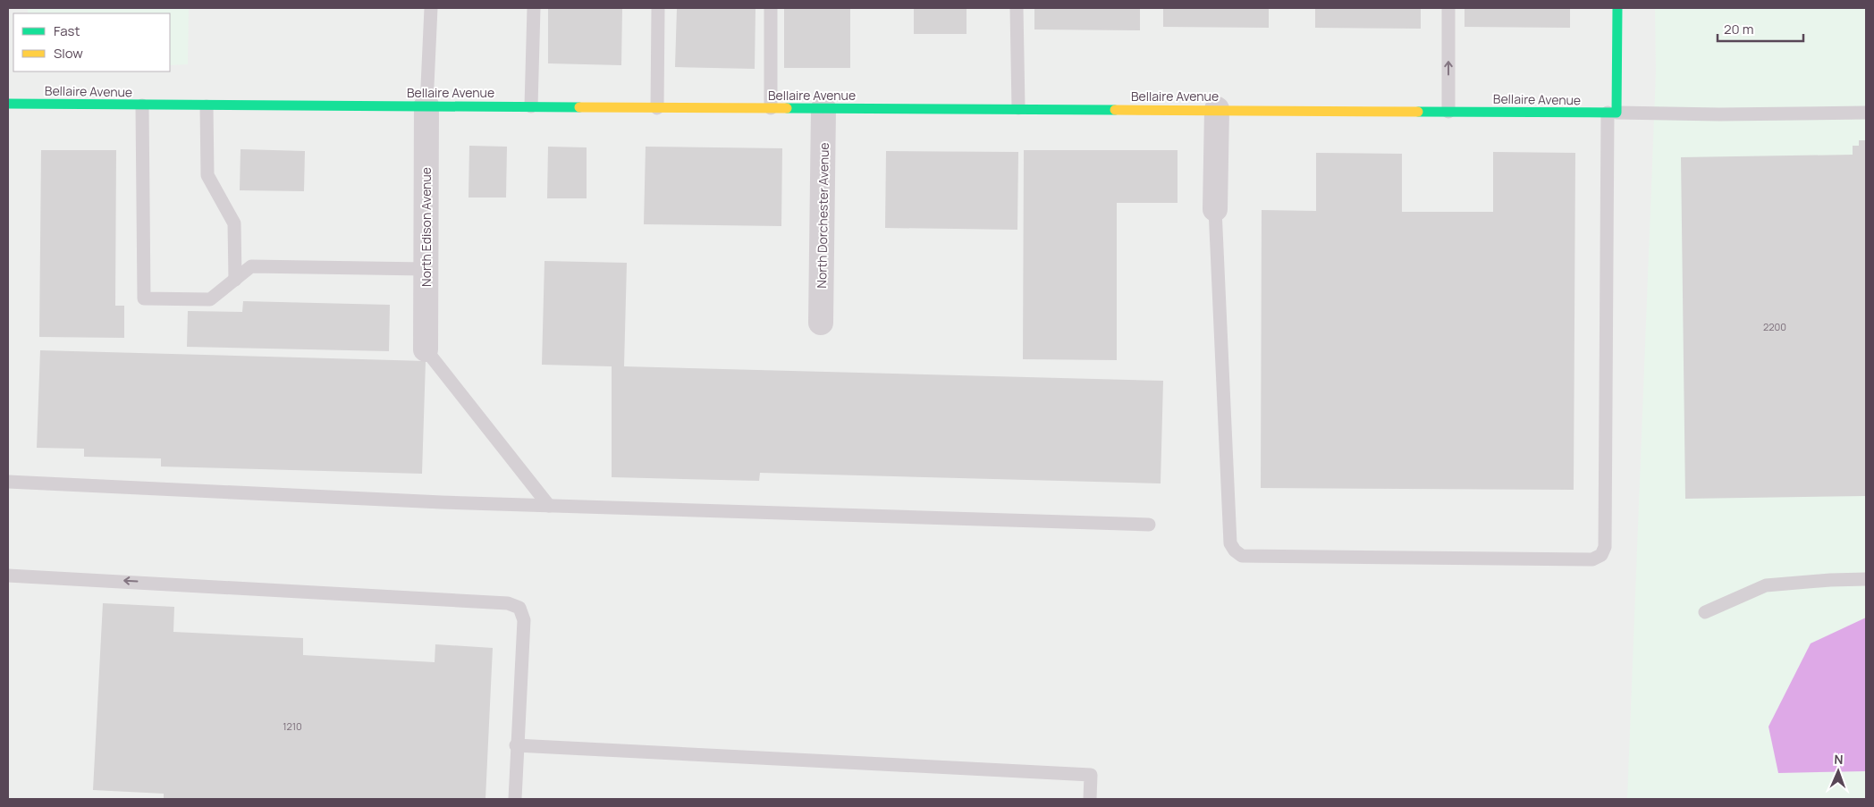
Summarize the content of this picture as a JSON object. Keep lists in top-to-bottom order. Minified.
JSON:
{"streets":{"street":["Bellaire Avenue","North Dorchester Avenue","North Edison Avenue"]},"crossings":[["Bellaire Avenue","North Dorchester Avenue"],["Bellaire Avenue","North Edison Avenue"]],"house_numbers":["2200","1210"],"legend":["Fast","Slow"],"scale_bar":"20 m","north":"top"}
